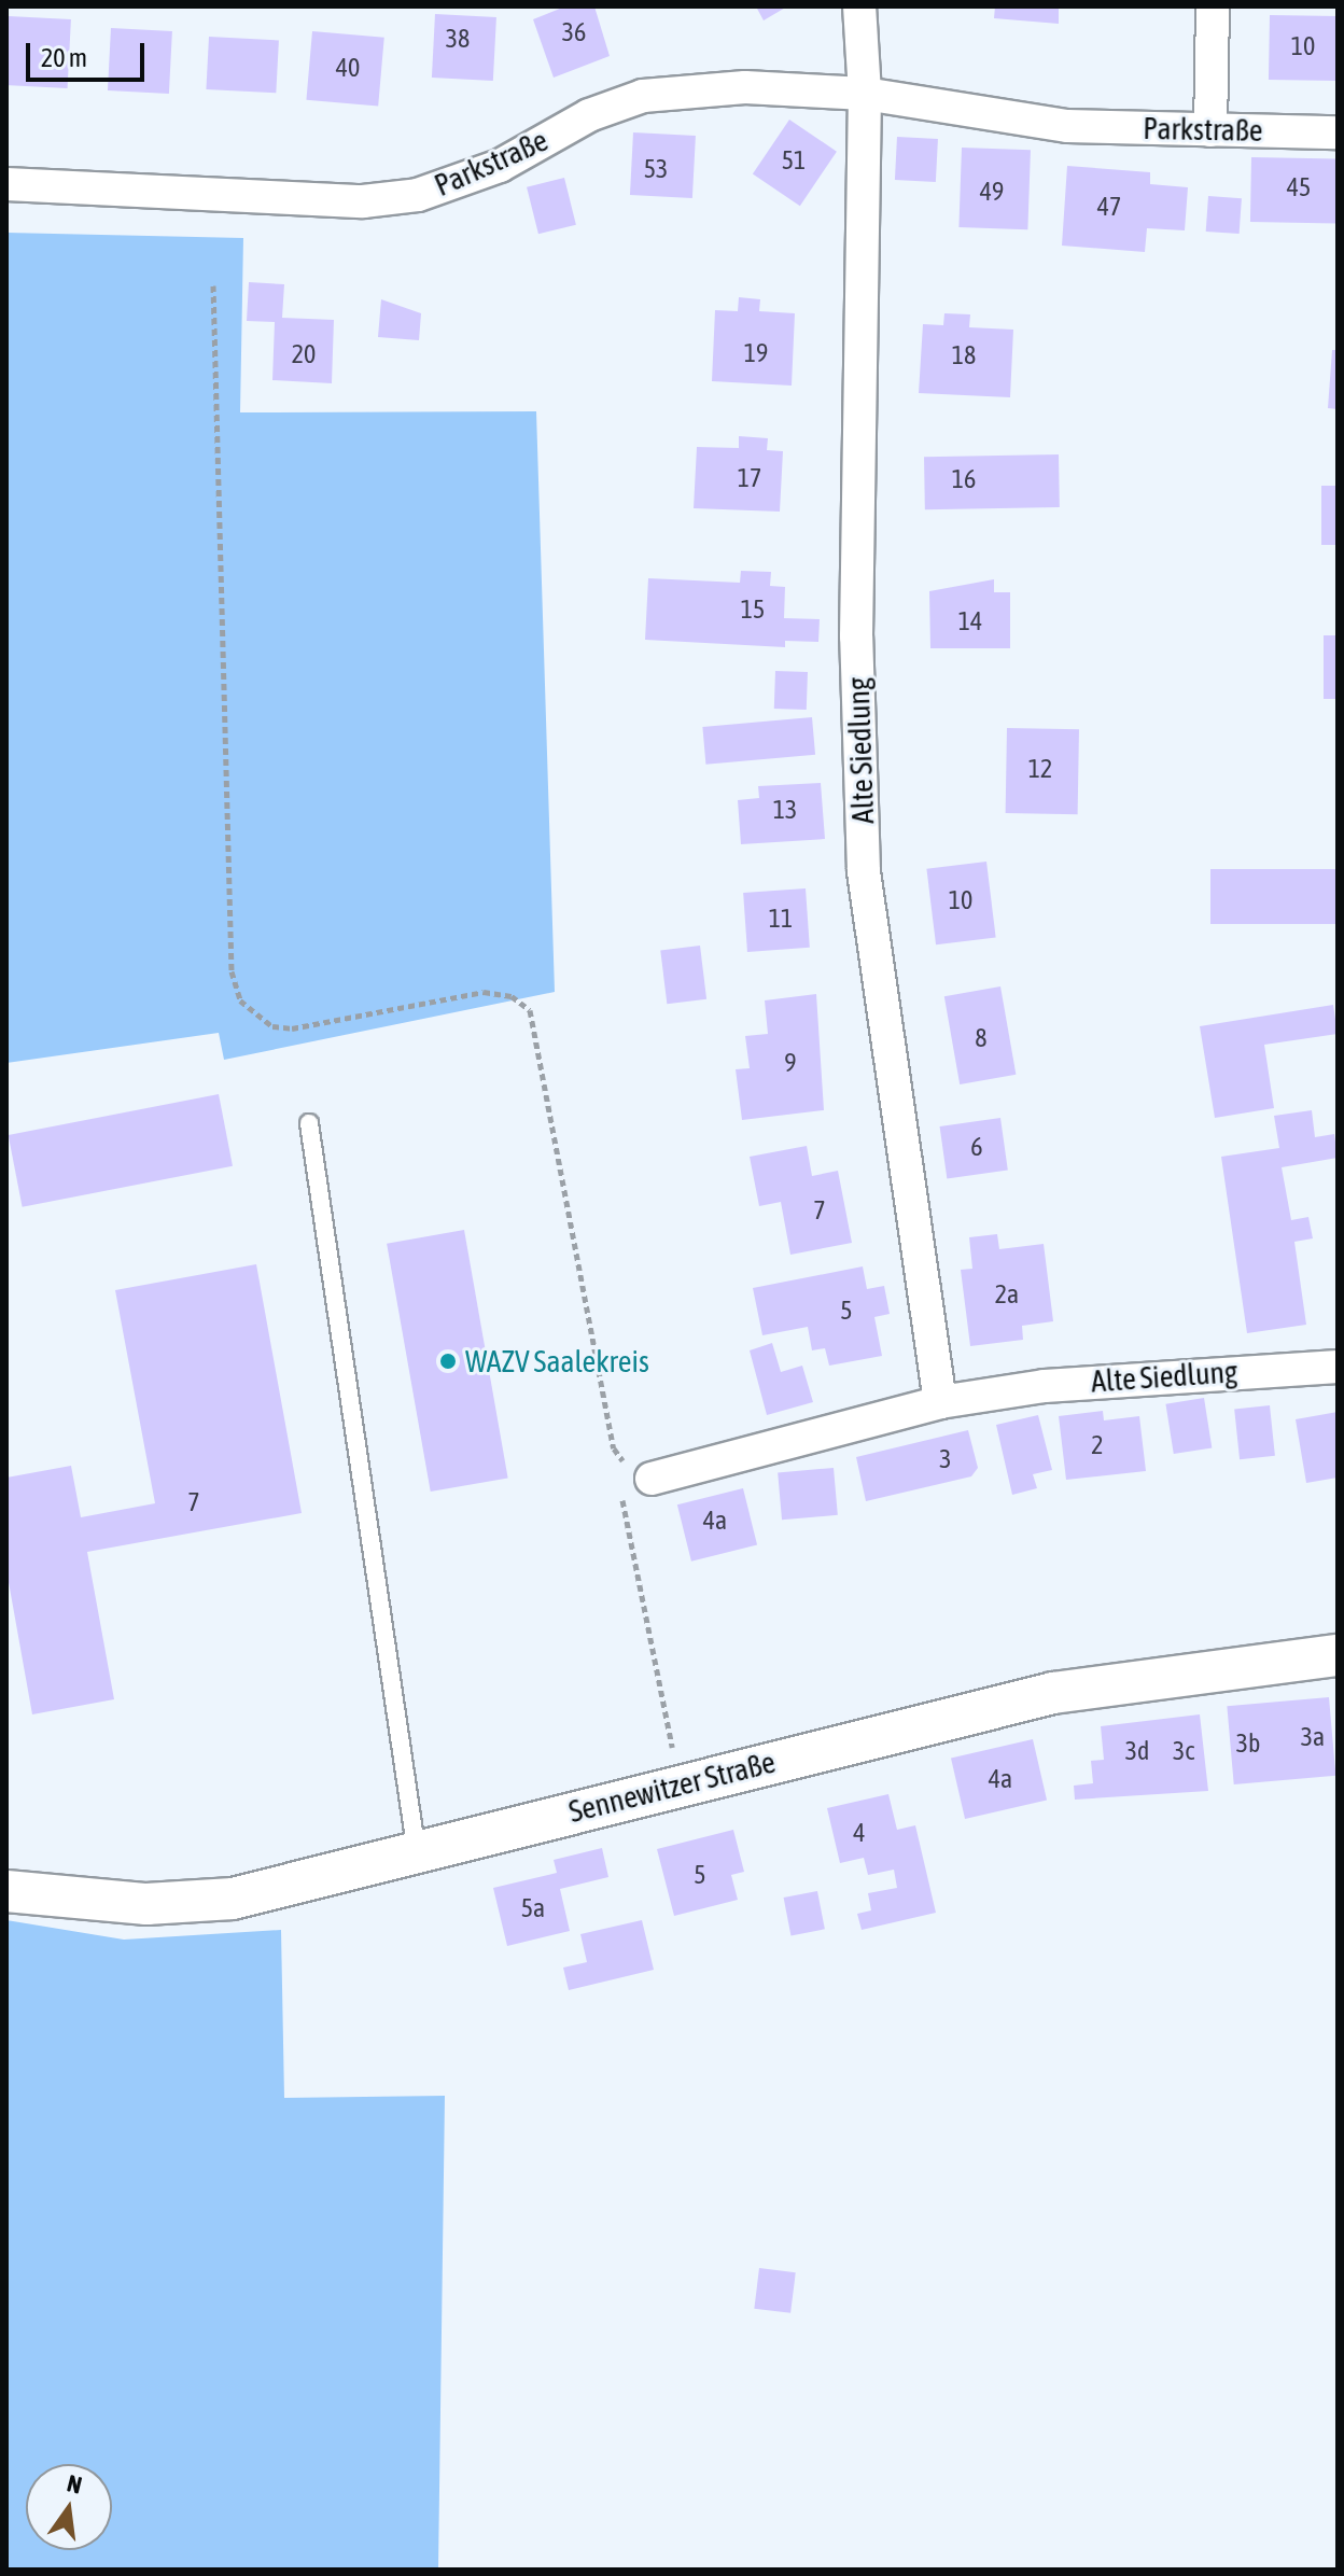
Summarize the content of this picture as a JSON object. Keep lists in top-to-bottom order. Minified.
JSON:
{"streets":{"street":["Parkstraße","Alte Siedlung","Sennewitzer Straße"]},"crossings":[["Parkstraße","Alte Siedlung"]],"places":["WAZV Saalekreis"],"house_numbers":["36","38","10","40","51","53","45","49","47","19","20","18","17","16","15","14","12","13","10","11","8","9","6","7","2a","5","2","3","7","4a","3a","3b","3d","3c","4a","4","5","5a"],"scale_bar":"20 m","north":"top"}
